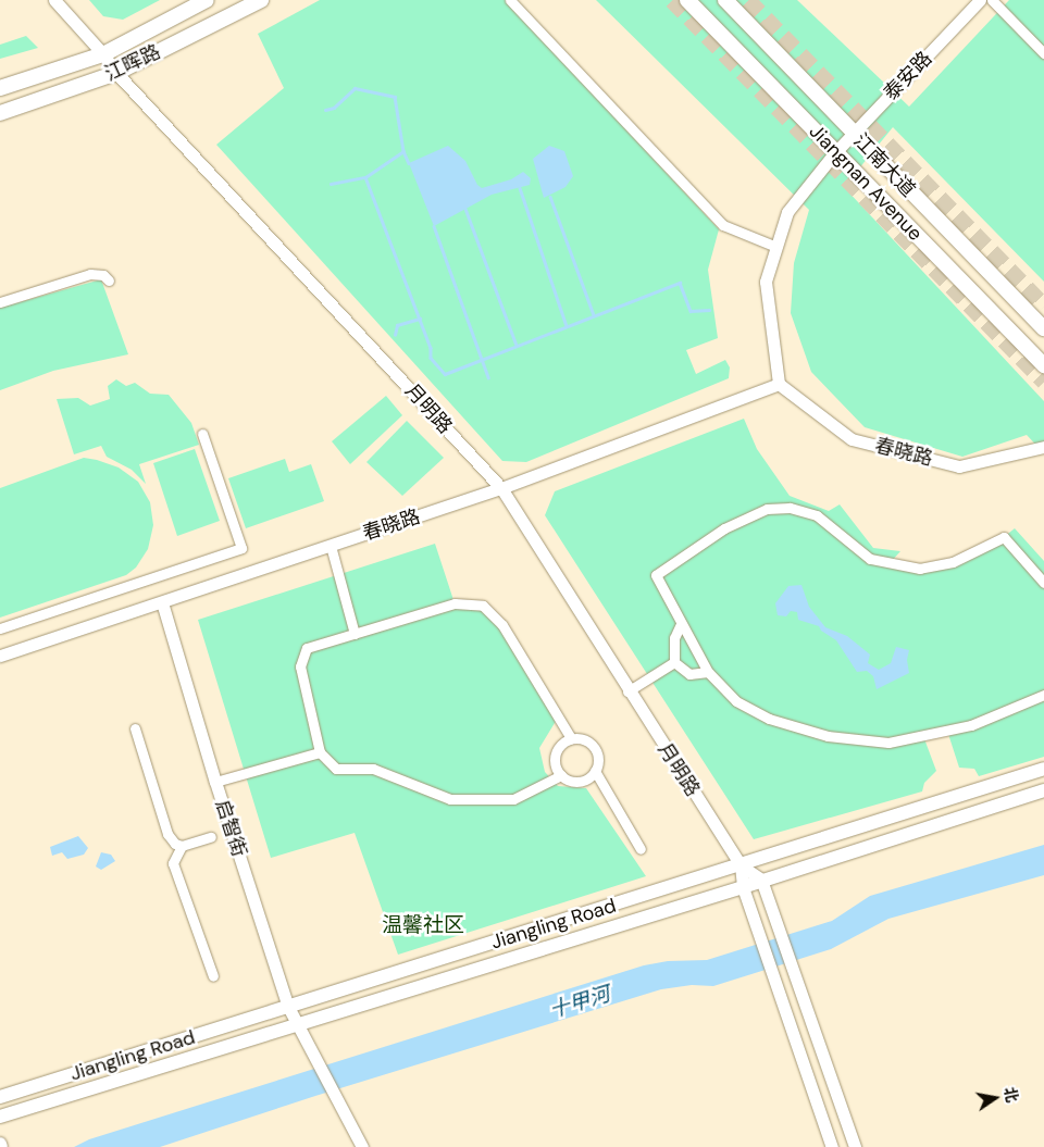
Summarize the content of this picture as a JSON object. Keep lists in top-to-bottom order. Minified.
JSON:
{"streets":{"main road":["江晖路","江南大道","Jiangnan Avenue","Jiangling Road"],"street":["泰安路","月明路","春晓路","启智街"]},"crossings":[["江晖路","月明路"],["泰安路","江南大道"],["泰安路","Jiangnan Avenue"],["月明路","春晓路"],["月明路","Jiangling Road"],["春晓路","启智街"],["启智街","Jiangling Road"]],"districts":["温馨社区"],"water":["十甲河"],"north":"right"}
